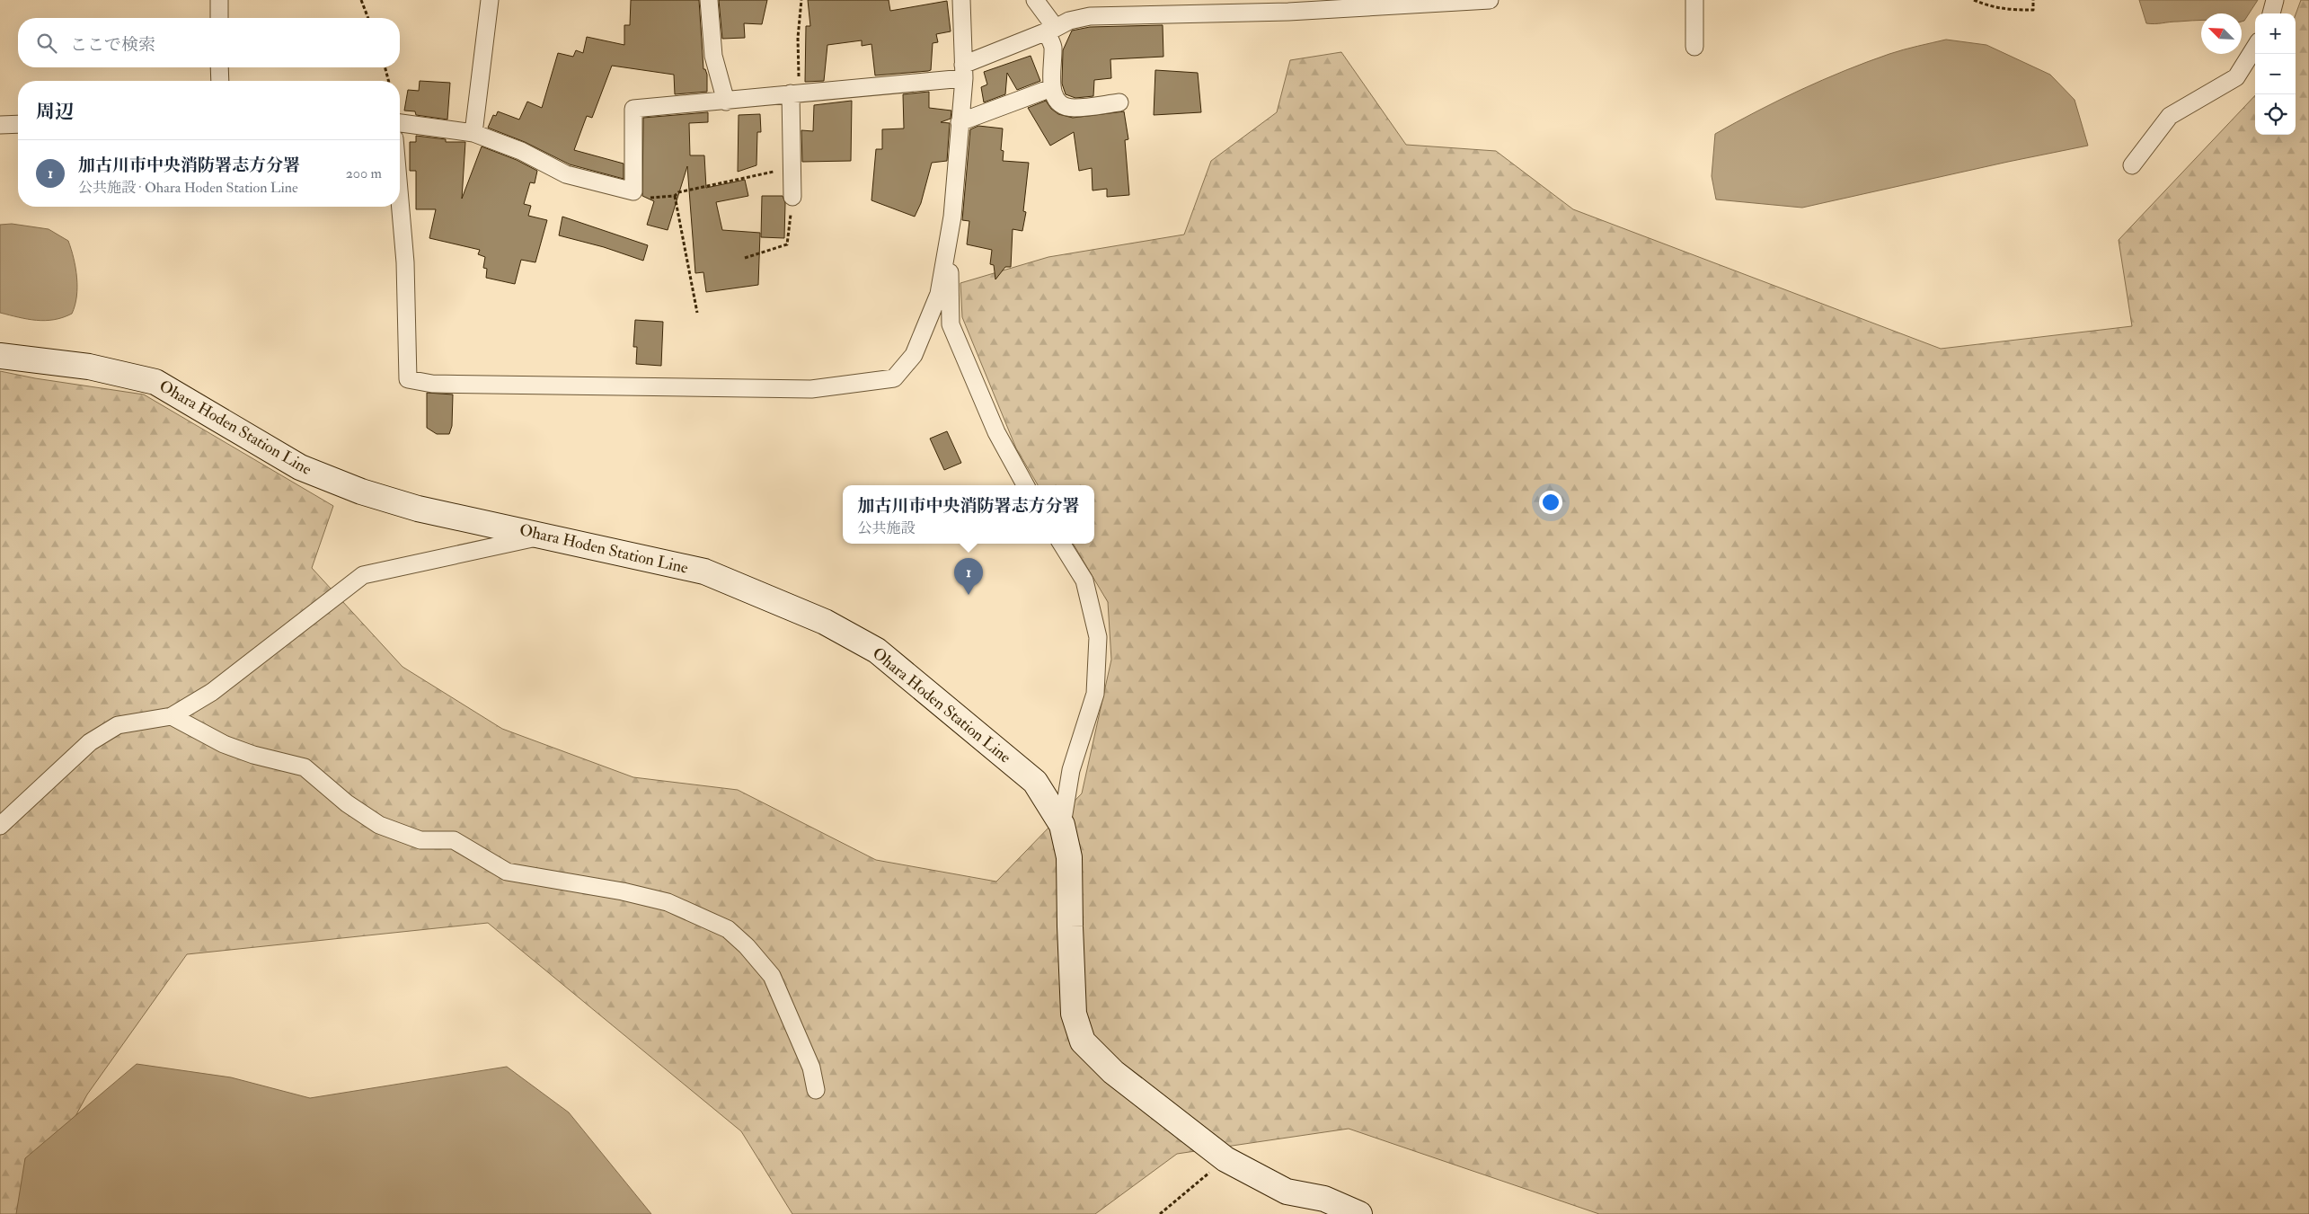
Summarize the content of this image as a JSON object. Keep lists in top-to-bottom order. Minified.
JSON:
{"streets":{"main road":["Ohara Hoden Station Line"]},"north":"top left","page":{"map_buttons":["+","−"],"search":"ここで検索","heading":"周辺","list":[{"mark":"1","name":"加古川市中央消防署志方分署","note":"公共施設 · Ohara Hoden Station Line","value":"200 m"}],"popup":["加古川市中央消防署志方分署","公共施設"],"pins":"1"}}
